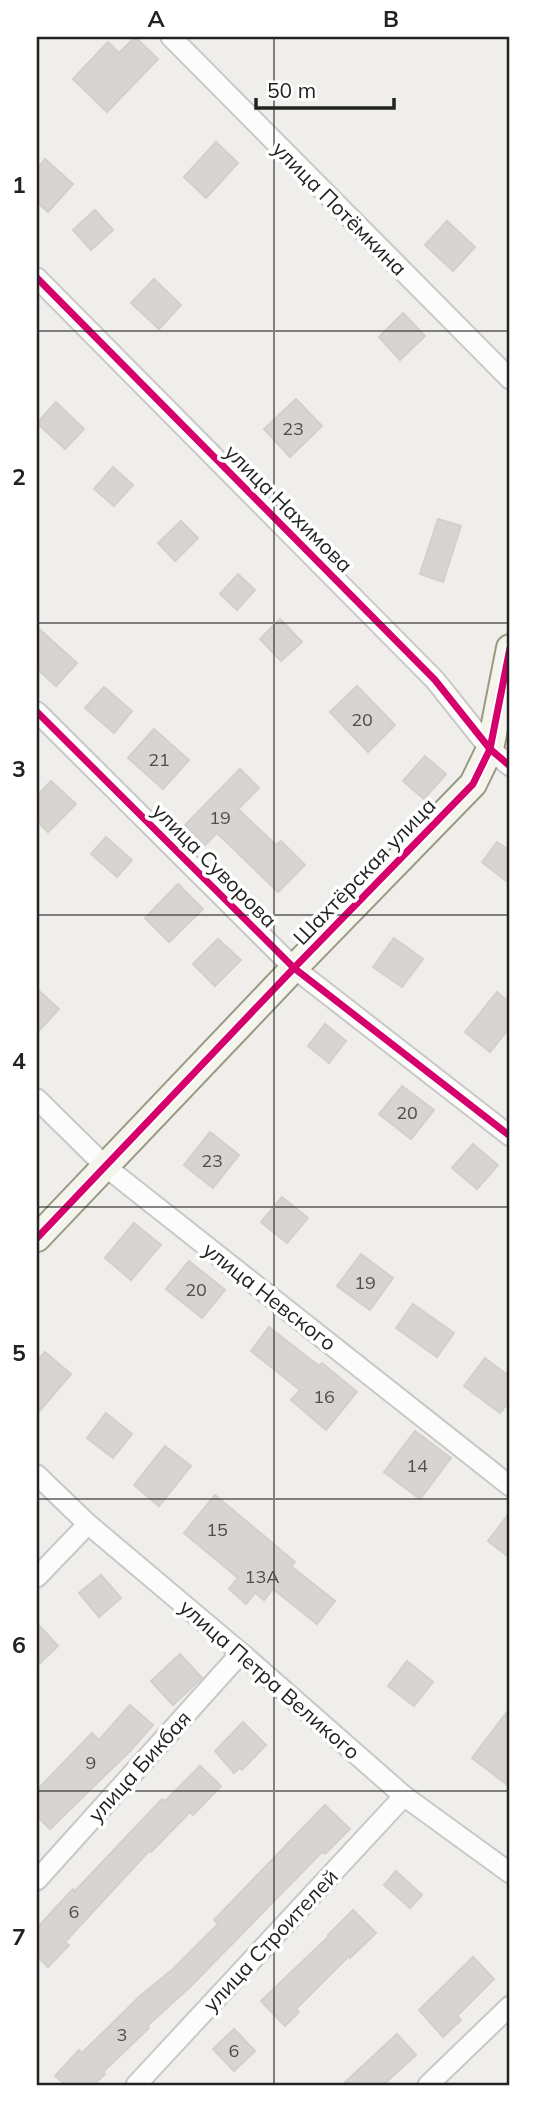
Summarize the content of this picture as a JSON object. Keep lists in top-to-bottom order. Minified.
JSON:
{"streets":{"street":["улица Потёмкина","улица Нахимова","улица Суворова","Шахтёрская улица","улица Невского","улица Петра Великого","улица Бикбая","улица Строителей"]},"crossings":[["улица Нахимова","Шахтёрская улица"],["улица Суворова","Шахтёрская улица"],["Шахтёрская улица","улица Невского"],["улица Петра Великого","улица Бикбая"],["улица Петра Великого","улица Строителей"]],"house_numbers":["23","20","21","19","20","23","19","20","16","14","15","13А","9","6","3","6"],"scale_bar":"50 m","grid":{"columns":["A","B"],"rows":["1","2","3","4","5","6","7"]}}
